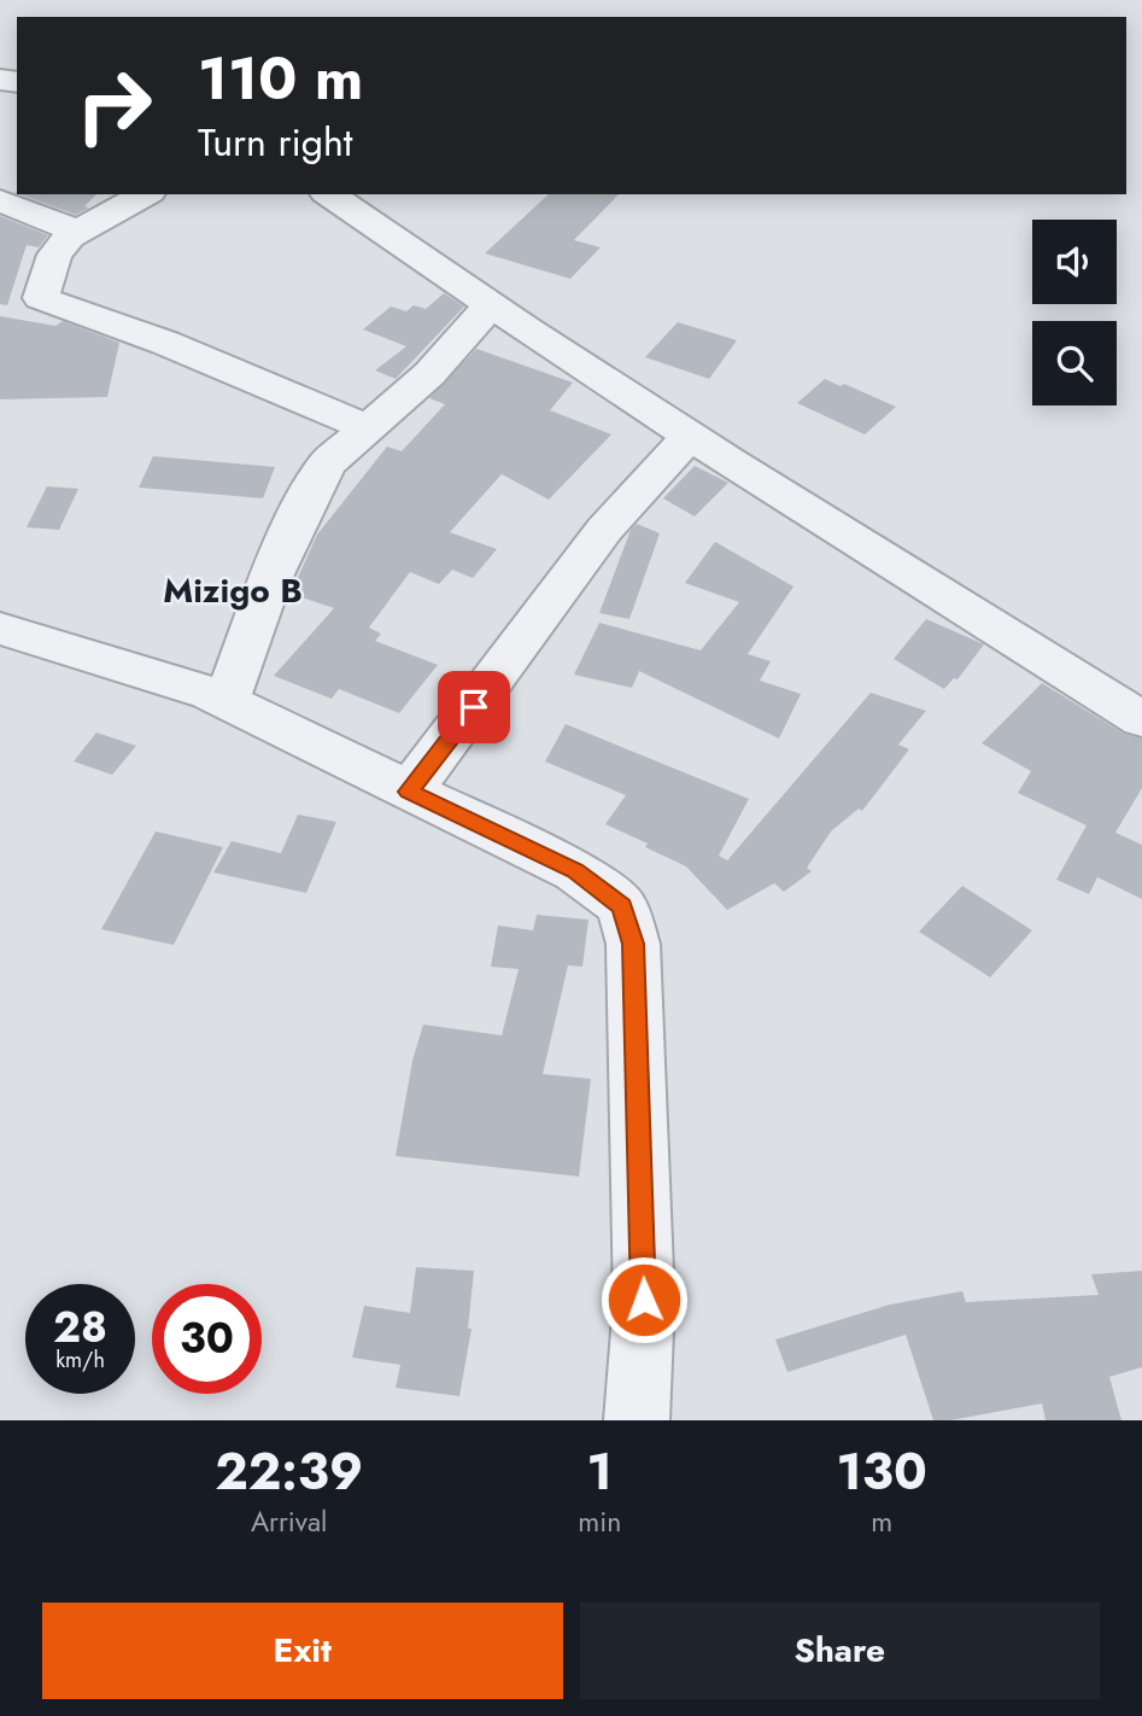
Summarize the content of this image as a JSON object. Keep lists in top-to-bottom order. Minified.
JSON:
{"districts":["Mizigo B"],"page":{"turn":["110 m","Turn right"],"speed":"28 km/h","limit":"30","eta":["22:39","Arrival","1","min","130","m"],"buttons":["Exit","Share"]}}
